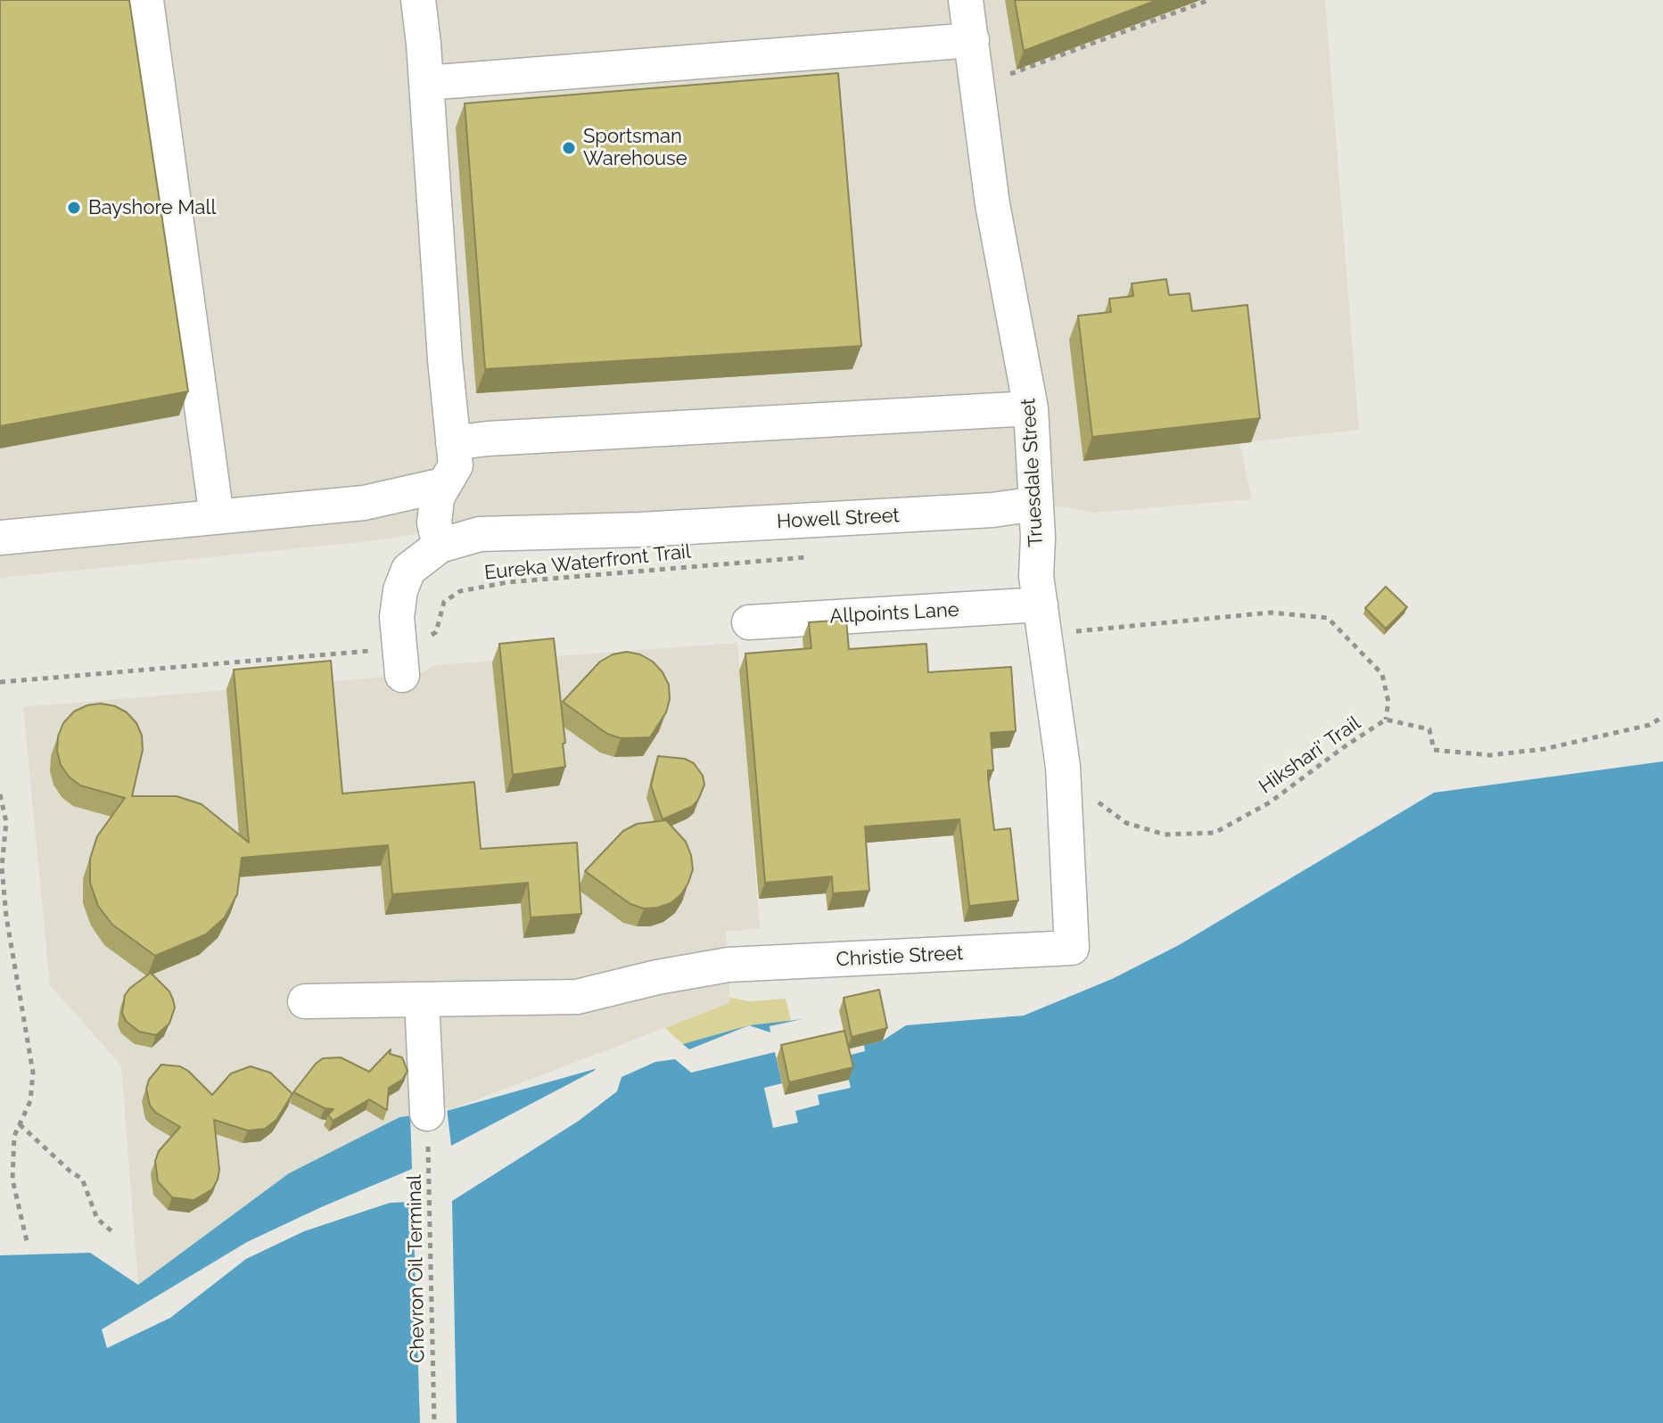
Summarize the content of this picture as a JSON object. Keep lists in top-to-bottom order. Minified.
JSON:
{"streets":{"street":["Truesdale Street","Howell Street","Allpoints Lane","Christie Street"],"path":["Eureka Waterfront Trail","Hikshari' Trail","Chevron Oil Terminal"]},"crossings":[["Truesdale Street","Howell Street"],["Truesdale Street","Allpoints Lane"],["Truesdale Street","Hikshari' Trail"],["Truesdale Street","Christie Street"]],"places":["Sportsman Warehouse","Bayshore Mall"]}
